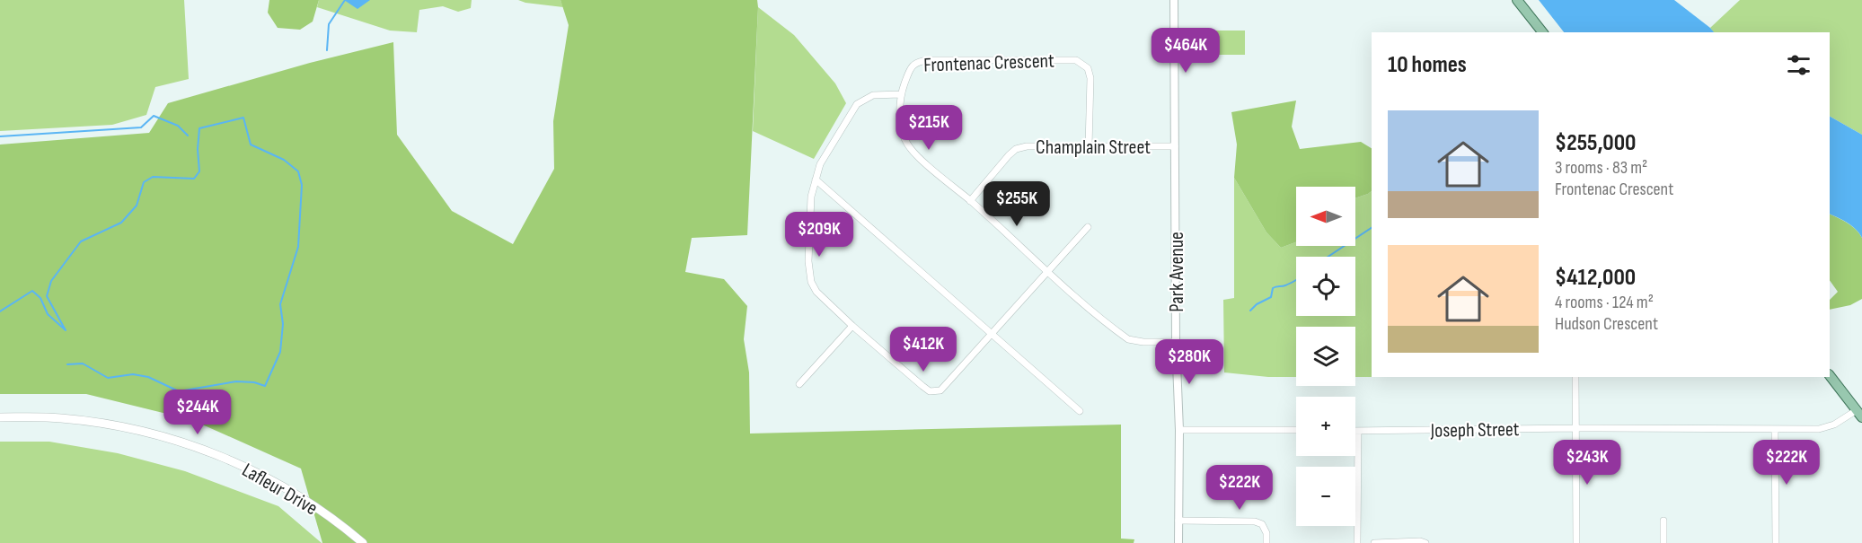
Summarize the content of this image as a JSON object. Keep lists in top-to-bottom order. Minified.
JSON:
{"streets":{"main road":["Lafleur Drive"],"street":["Frontenac Crescent","Champlain Street","Park Avenue","Joseph Street"]},"crossings":[["Frontenac Crescent","Champlain Street"],["Frontenac Crescent","Park Avenue"],["Champlain Street","Park Avenue"]],"north":"left","page":{"price":["$464K","$215K","$255K","$209K","$412K","$280K","$244K","$243K","$222K","$222K"],"heading":"10 homes","list":[{"name":"$255,000","note":"3 rooms · 83 m² · Frontenac Crescent"},{"name":"$412,000","note":"4 rooms · 124 m² · Hudson Crescent"}],"map_buttons":["+","−"]}}
